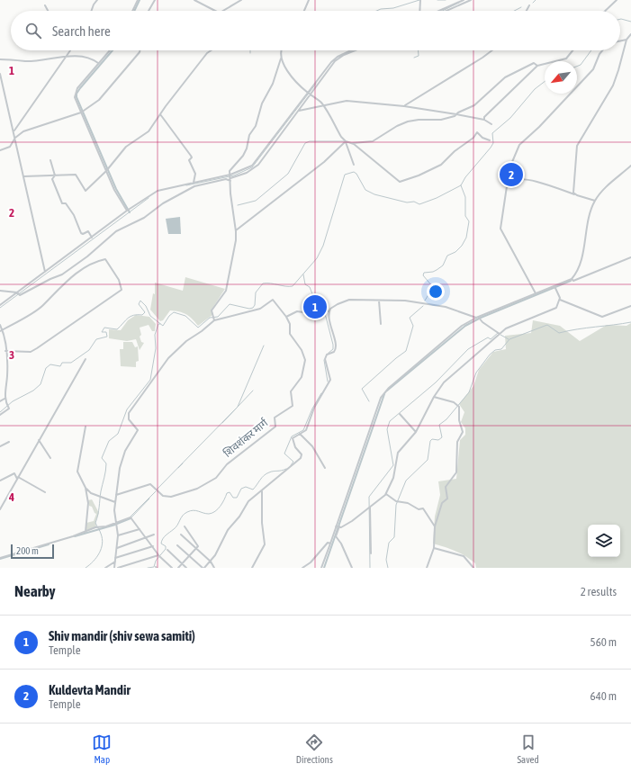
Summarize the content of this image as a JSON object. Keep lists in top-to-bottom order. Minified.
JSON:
{"streets":{"street":["शिवशंकर मार्ग"]},"scale_bar":"200 m","north":"bottom left","page":{"search":"Search here","pins":["2","1"],"scale":"200 m","heading":["Nearby","2 results"],"list":[{"mark":"1","name":"Shiv mandir (shiv sewa samiti)","note":"Temple","value":"560 m"},{"mark":"2","name":"Kuldevta Mandir","note":"Temple","value":"640 m"}],"nav":["Map","Directions","Saved"]},"grid":{"rows":["1","2","3","4"]}}
